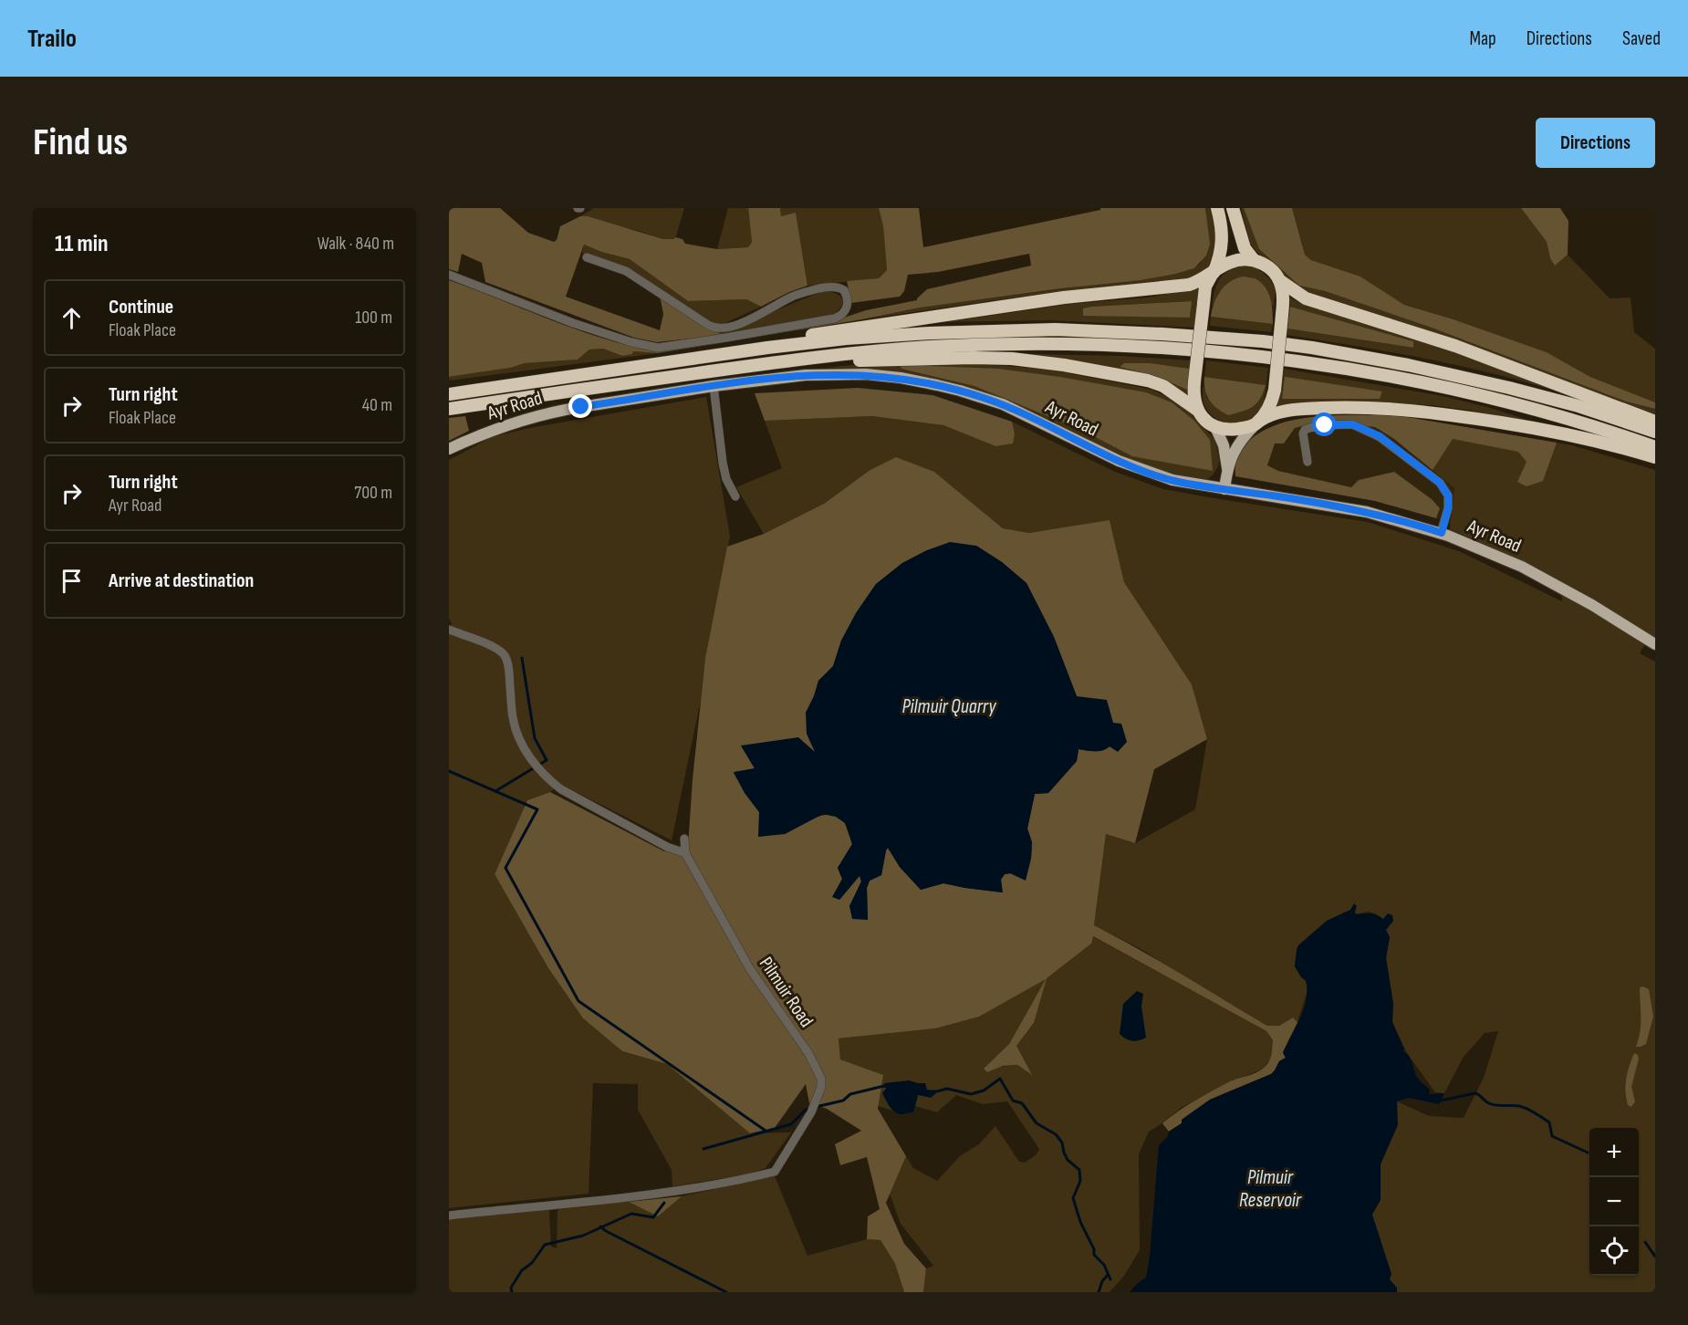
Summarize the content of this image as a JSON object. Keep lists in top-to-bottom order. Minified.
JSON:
{"streets":{"main road":["Ayr Road"],"street":["Pilmuir Road"]},"water":["Pilmuir Quarry","Pilmuir Reservoir"],"page":{"header":"Trailo","nav":["Map","Directions","Saved"],"buttons":"Directions","title":"Find us","heading":["11 min","Walk · 840 m"],"list":[["Continue","Floak Place","100 m"],["Turn right","Floak Place","40 m"],["Turn right","Ayr Road","700 m"],"Arrive at destination"],"map_buttons":["+","−"]}}
